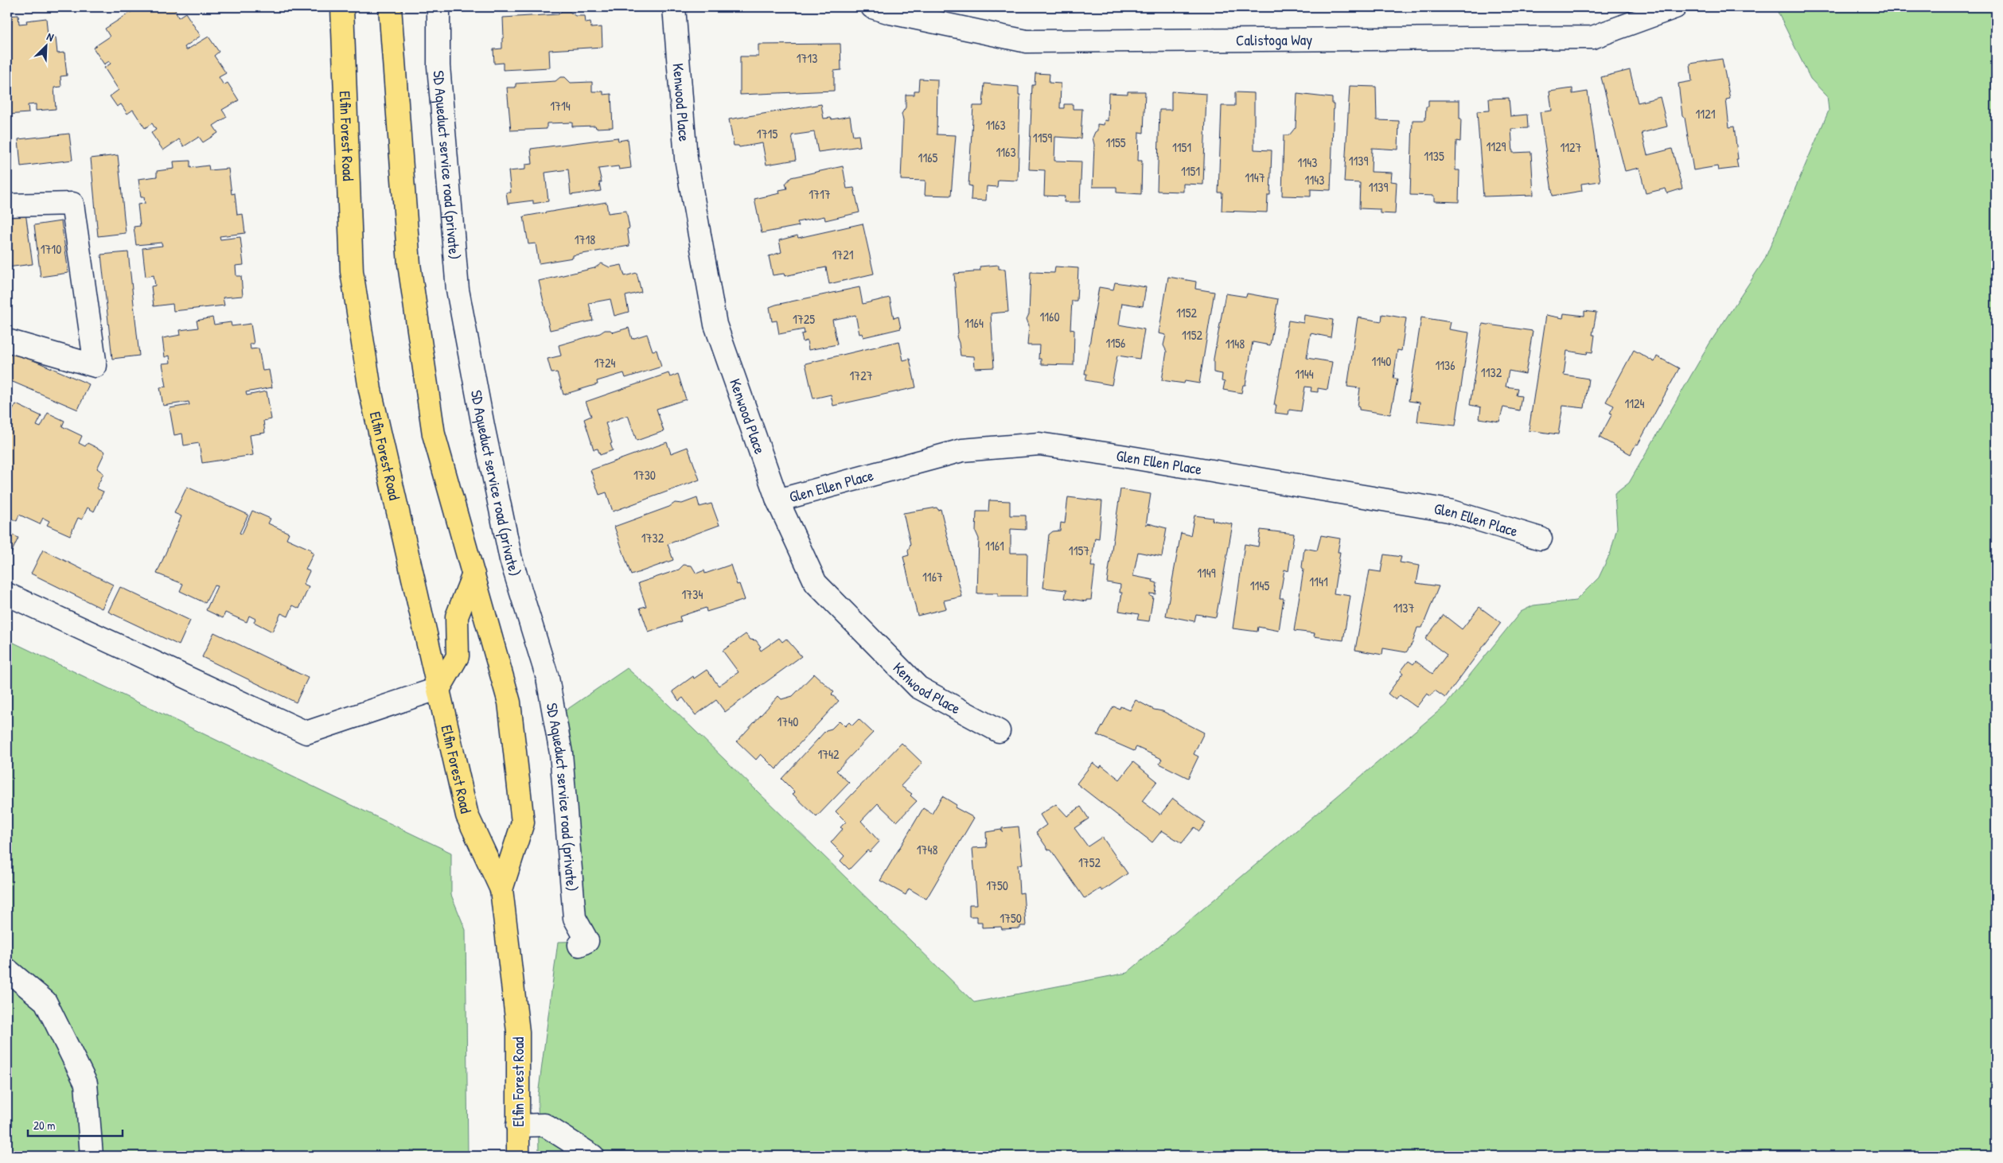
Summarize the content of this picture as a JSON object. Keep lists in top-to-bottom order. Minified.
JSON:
{"streets":{"main road":["Elfin Forest Road"],"street":["Calistoga Way","Kenwood Place","SD Aqueduct service road (private)","Glen Ellen Place"]},"crossings":[["Kenwood Place","Glen Ellen Place"]],"house_numbers":["1713","1714","1121","1163","1715","1159","1155","1129","1151","1127","1163","1135","1165","1139","1143","1151","1147","1143","1139","1717","1718","1710","1721","1152","1160","1725","1164","1152","1156","1148","1140","1724","1136","1132","1144","1727","1124","1730","1732","1161","1157","1149","1167","1141","1145","1734","1137","1740","1742","1748","1752","1750","1750"],"scale_bar":"20 m","north":"top right"}
